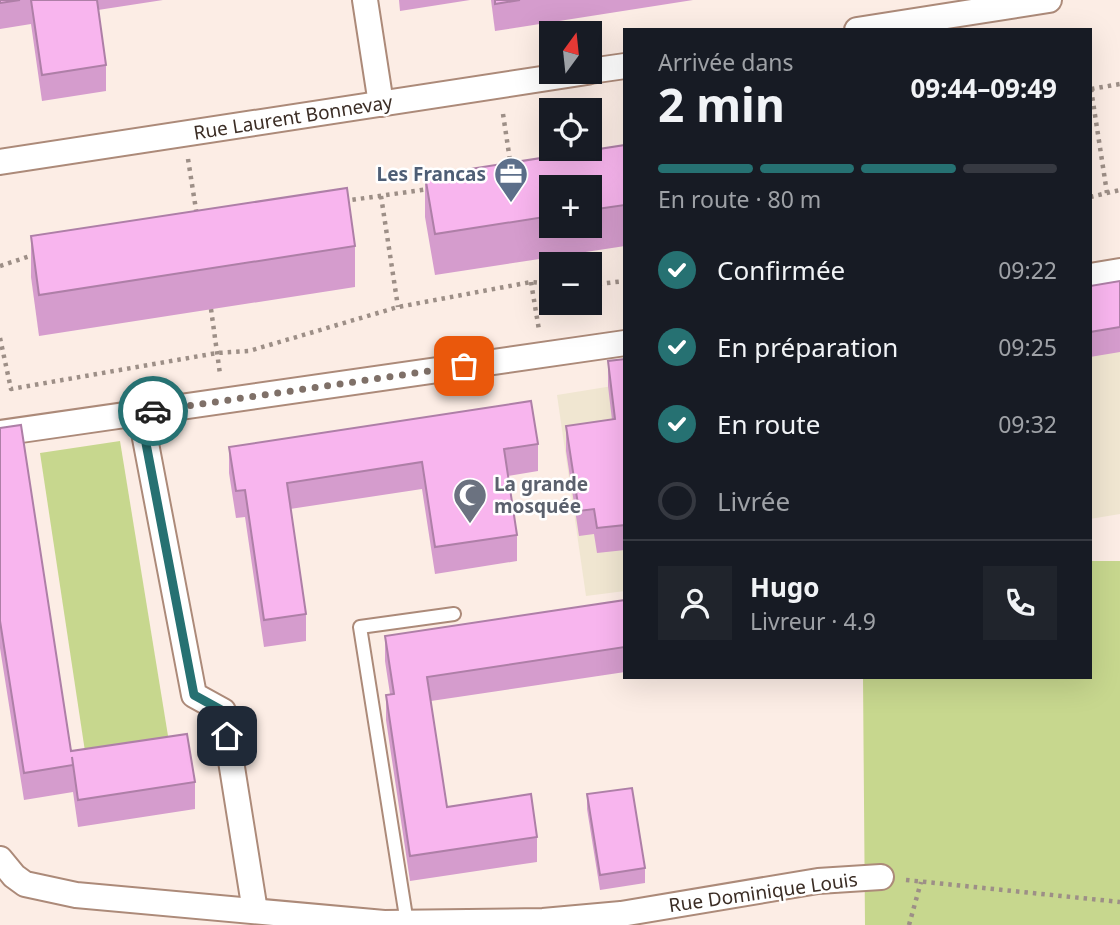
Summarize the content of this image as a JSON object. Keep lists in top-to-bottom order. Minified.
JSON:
{"streets":{"street":["Rue Laurent Bonnevay","Rue Dominique Louis"]},"places":{"office":["Les Francas"],"mosque":["La grande mosquée"]},"north":"top","page":{"map_buttons":["+","−"],"heading":["2 min","Arrivée dans","09:44–09:49"],"panel":["Hugo","Livreur · 4.9"],"bar":"En route · 80 m","list":[["Confirmée","09:22"],["En préparation","09:25"],["En route","09:32"],"Livrée"]}}
